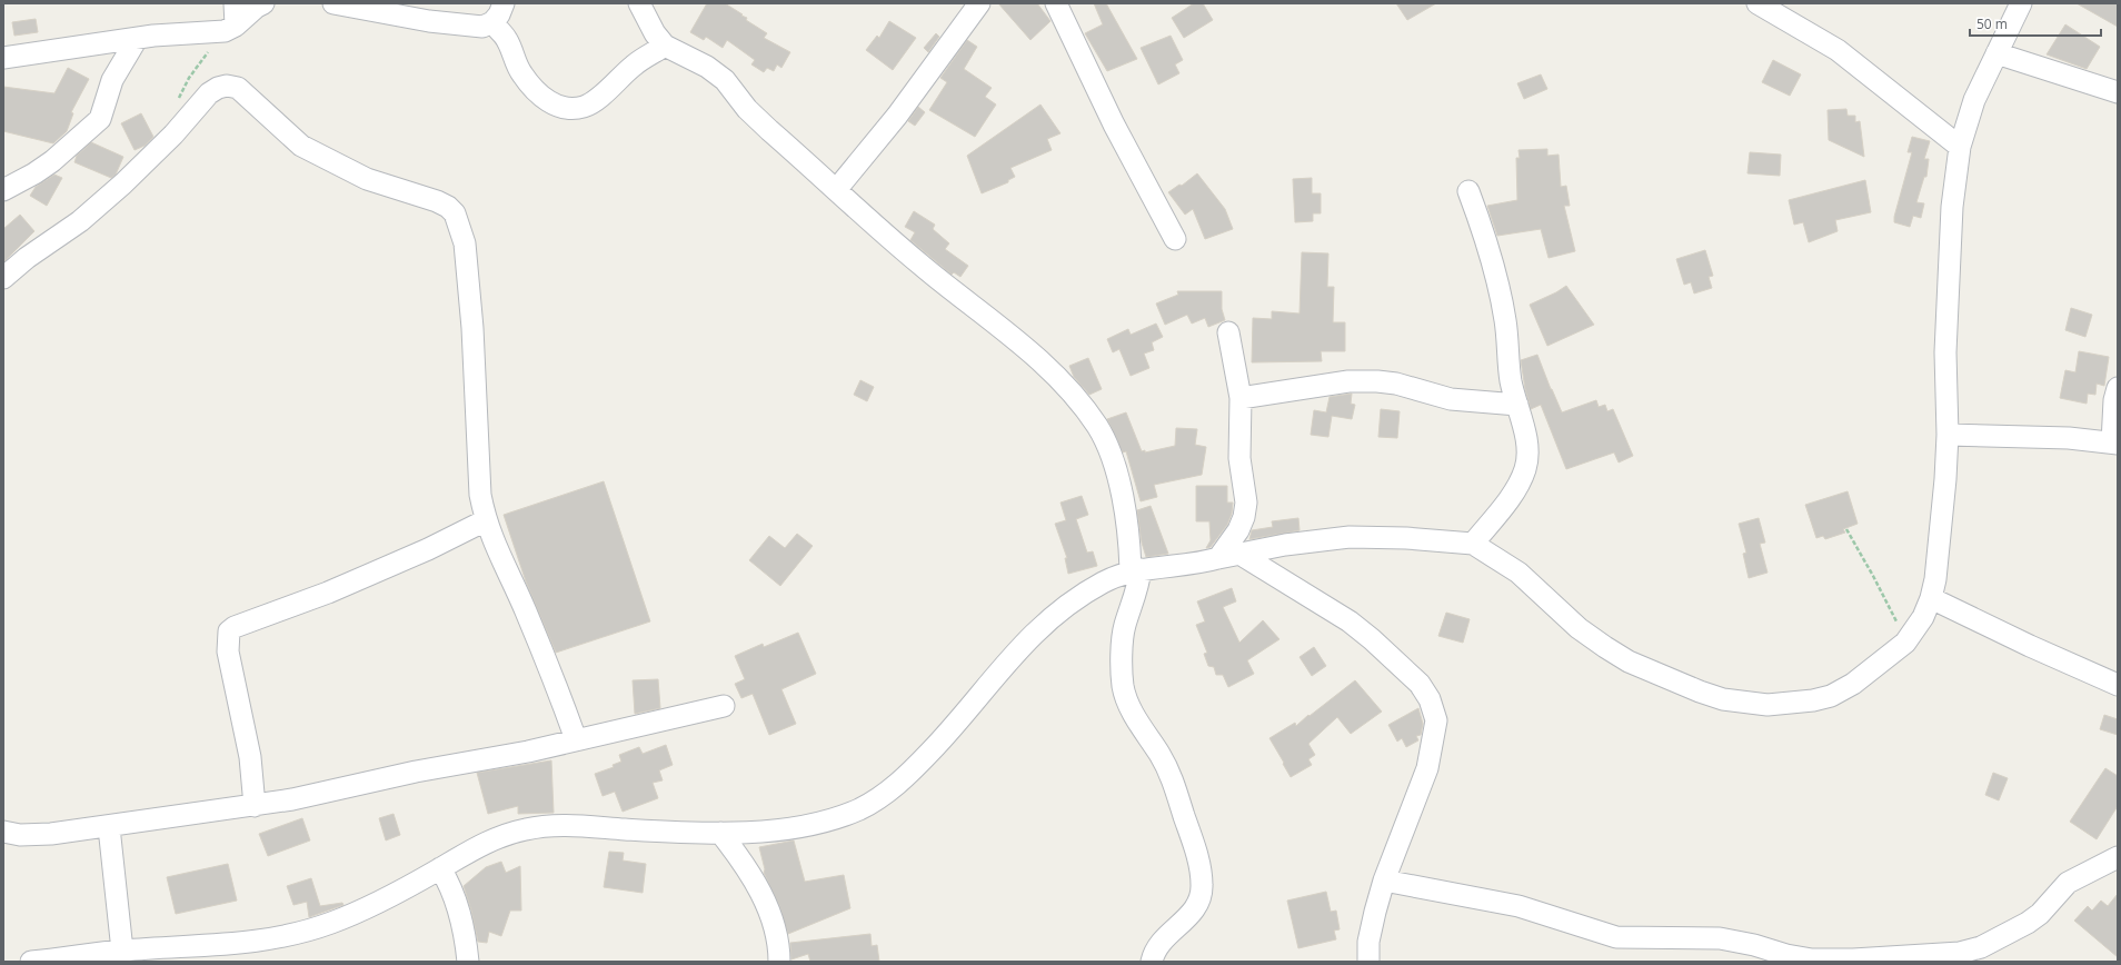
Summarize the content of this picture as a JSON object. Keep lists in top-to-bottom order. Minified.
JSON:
{"scale_bar":"50 m"}
